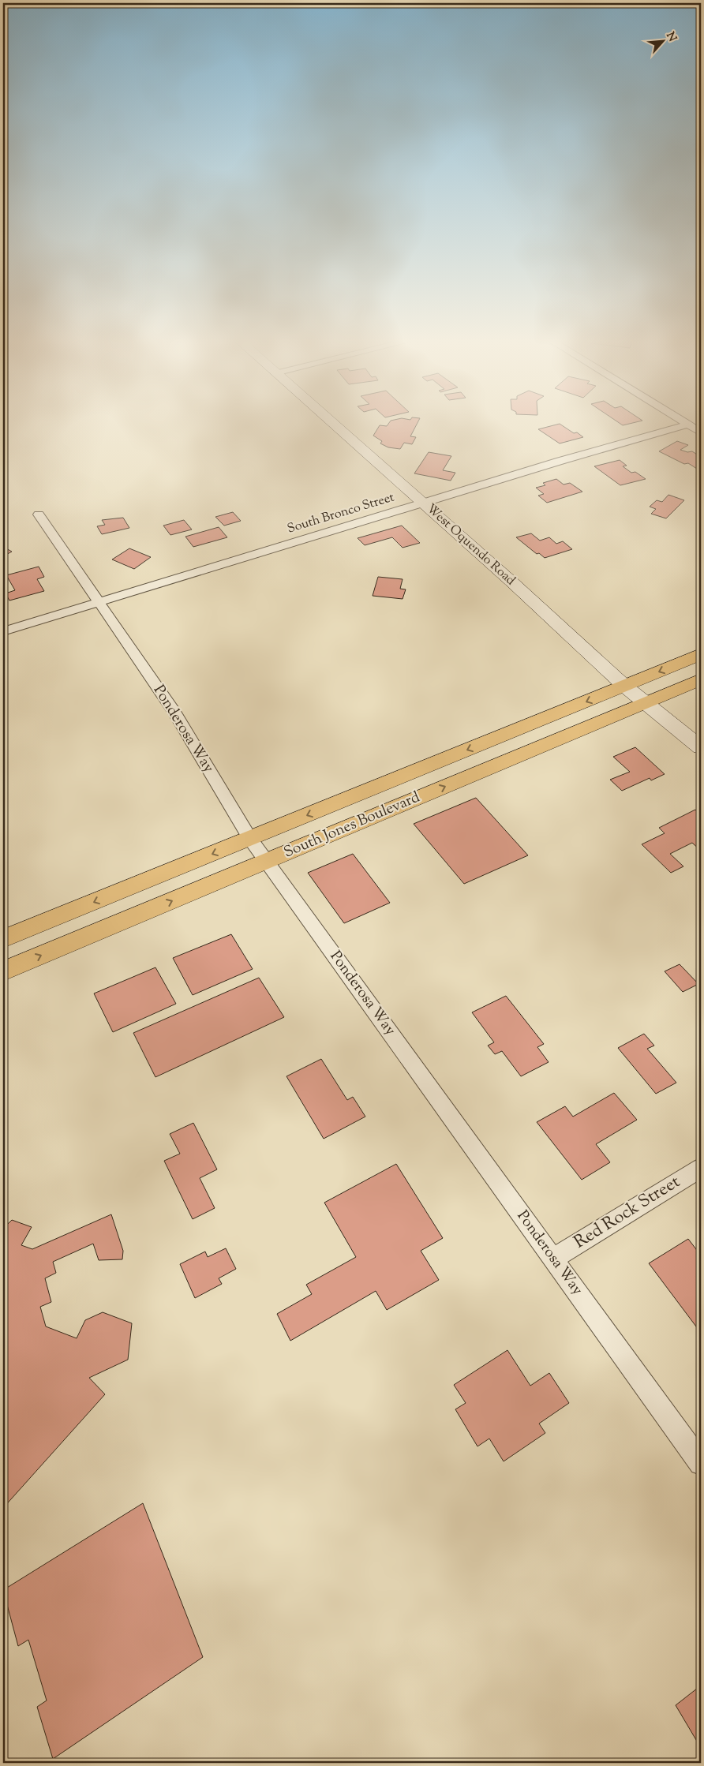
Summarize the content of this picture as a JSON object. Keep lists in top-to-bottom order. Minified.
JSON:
{"streets":{"main road":["South Jones Boulevard"],"street":["South Bronco Street","West Oquendo Road","Ponderosa Way","Red Rock Street"]},"crossings":[["South Bronco Street","West Oquendo Road"],["South Bronco Street","Ponderosa Way"],["West Oquendo Road","South Jones Boulevard"],["Ponderosa Way","South Jones Boulevard"],["Ponderosa Way","Red Rock Street"]],"north":"top right"}
